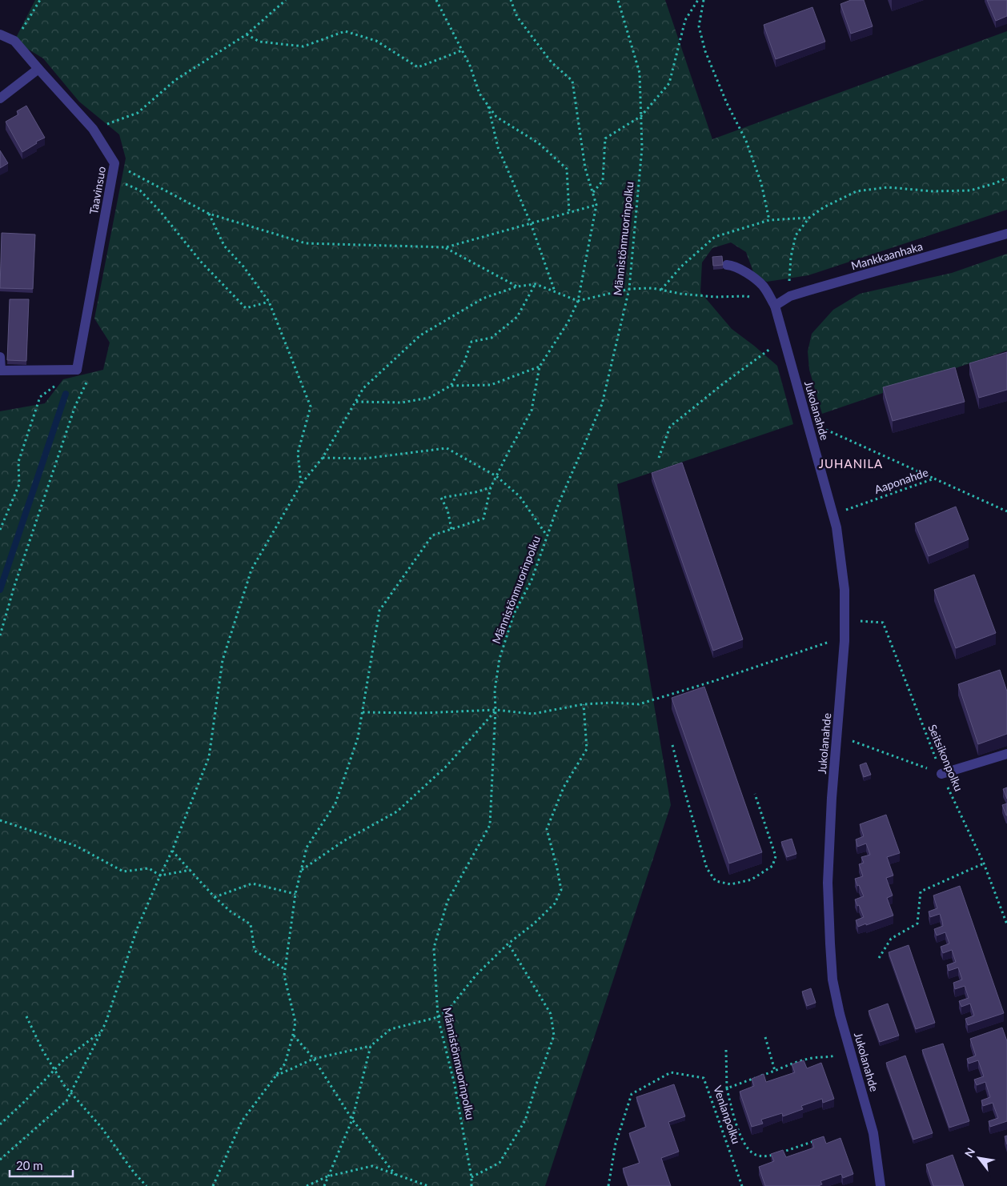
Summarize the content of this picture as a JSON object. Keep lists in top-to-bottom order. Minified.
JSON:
{"streets":{"street":["Taavinsuo","Mankkaanhaka","Jukolanahde"],"path":["Männistönmuorinpolku","Aaponahde","Seitsikonpolku","Venlanpolku"]},"crossings":[["Mankkaanhaka","Jukolanahde"]],"districts":["JUHANILA"],"scale_bar":"20 m","north":"top left"}
